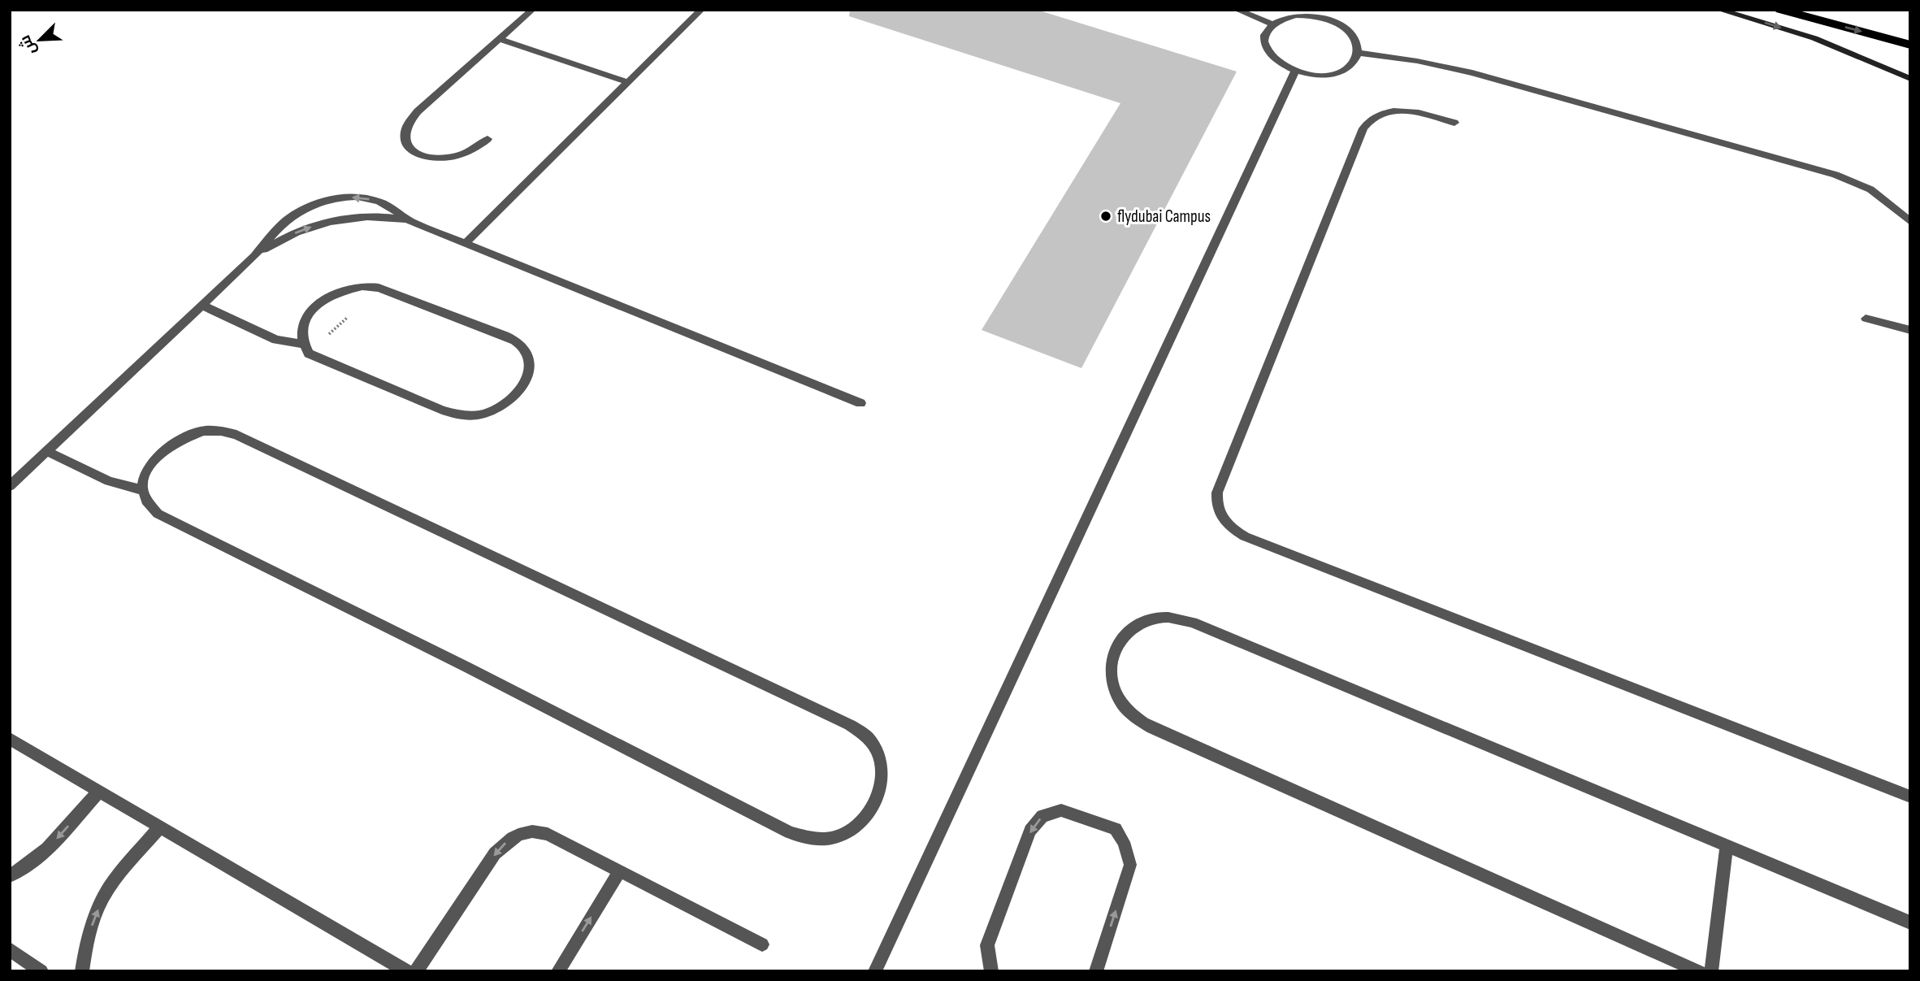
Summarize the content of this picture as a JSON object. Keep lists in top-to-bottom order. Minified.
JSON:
{"places":["flydubai Campus"],"north":"bottom left"}
